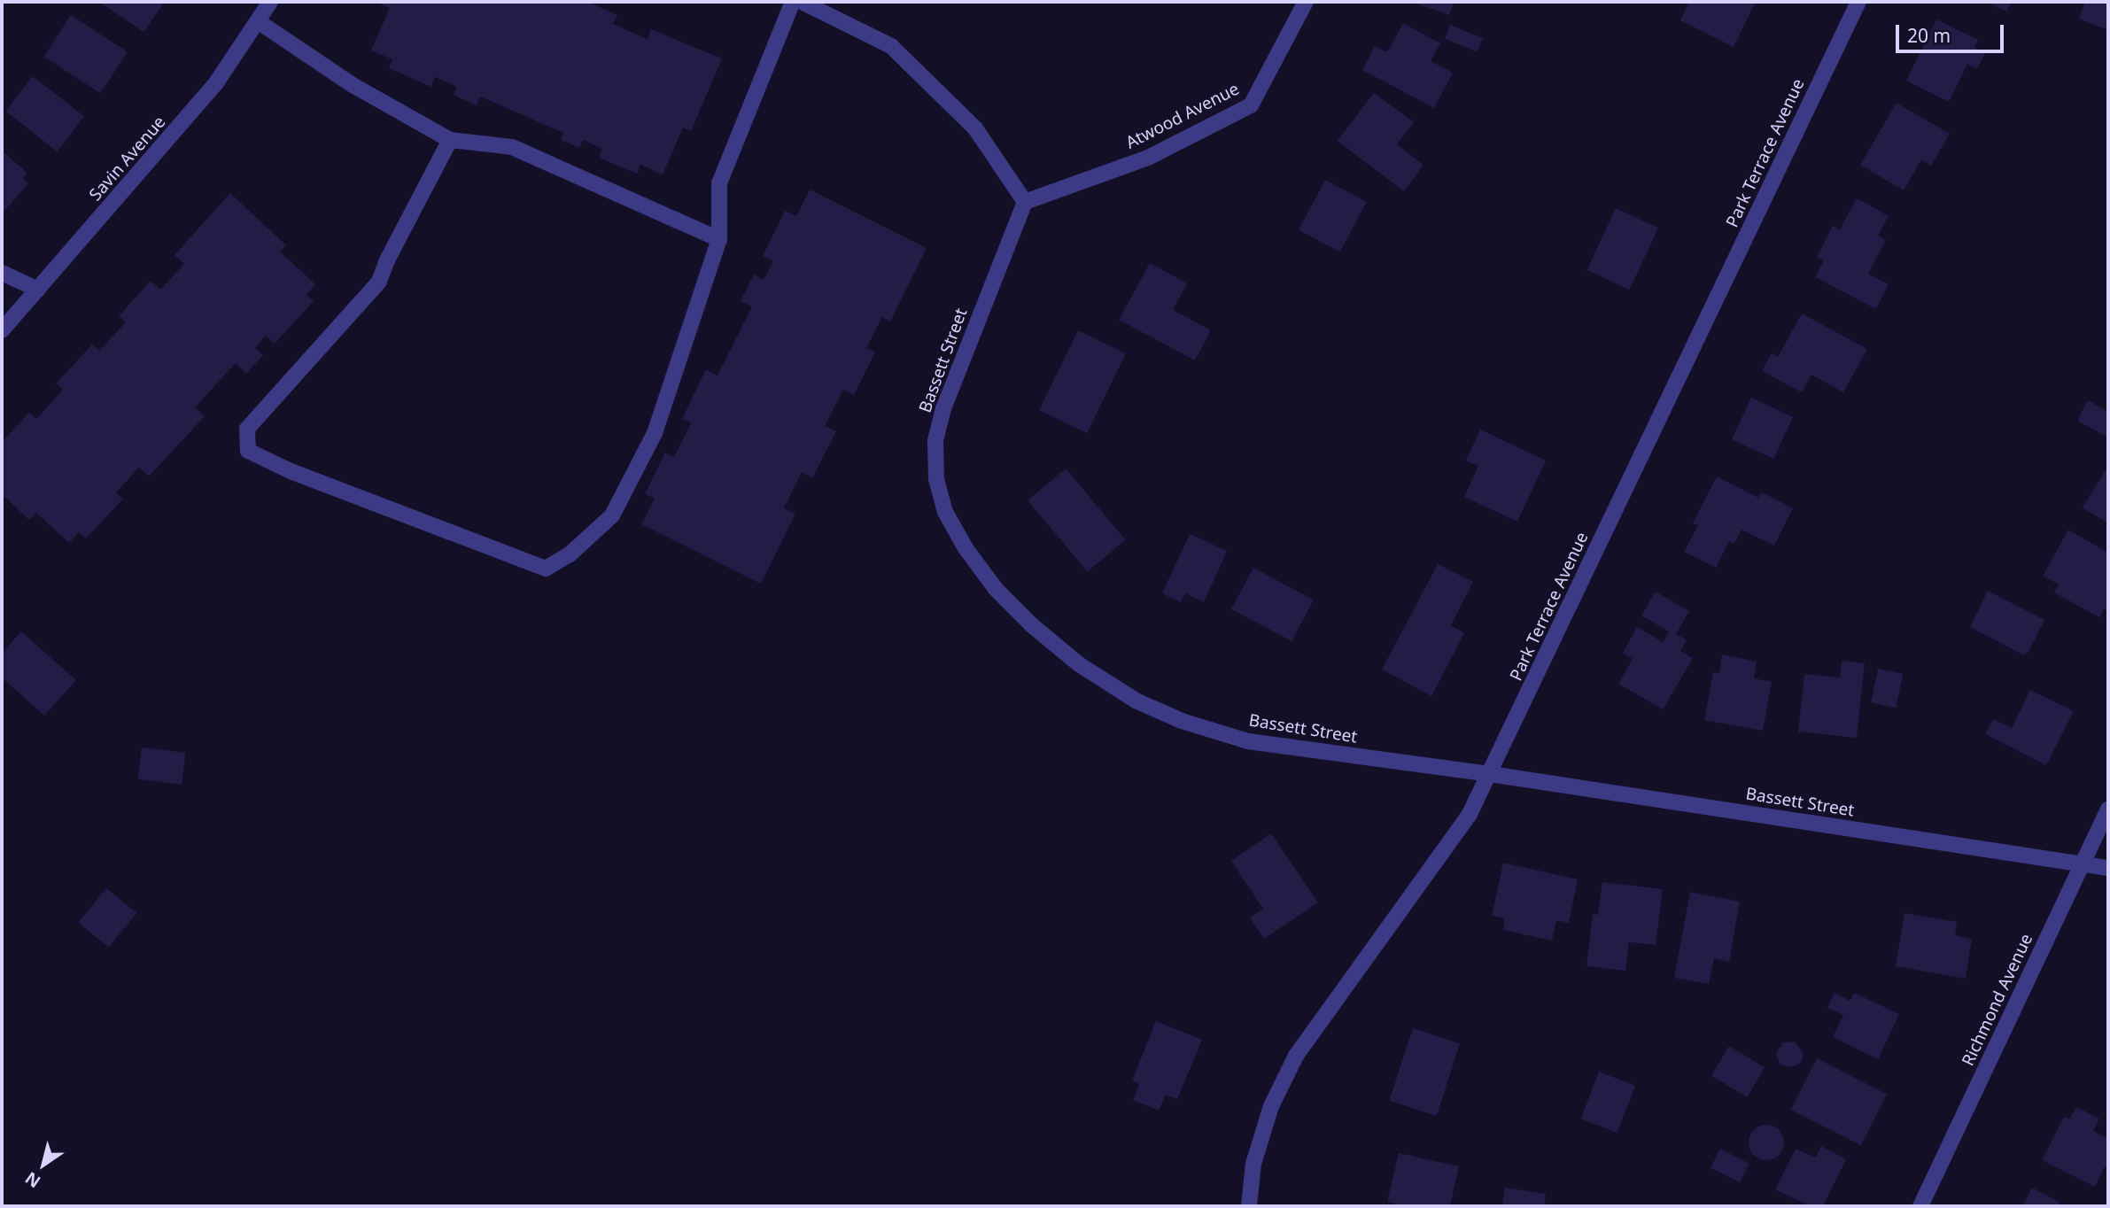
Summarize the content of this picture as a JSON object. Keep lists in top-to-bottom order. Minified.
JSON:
{"streets":{"street":["Atwood Avenue","Park Terrace Avenue","Savin Avenue","Bassett Street","Richmond Avenue"]},"crossings":[["Atwood Avenue","Bassett Street"],["Park Terrace Avenue","Bassett Street"],["Bassett Street","Richmond Avenue"]],"scale_bar":"20 m","north":"bottom left"}
